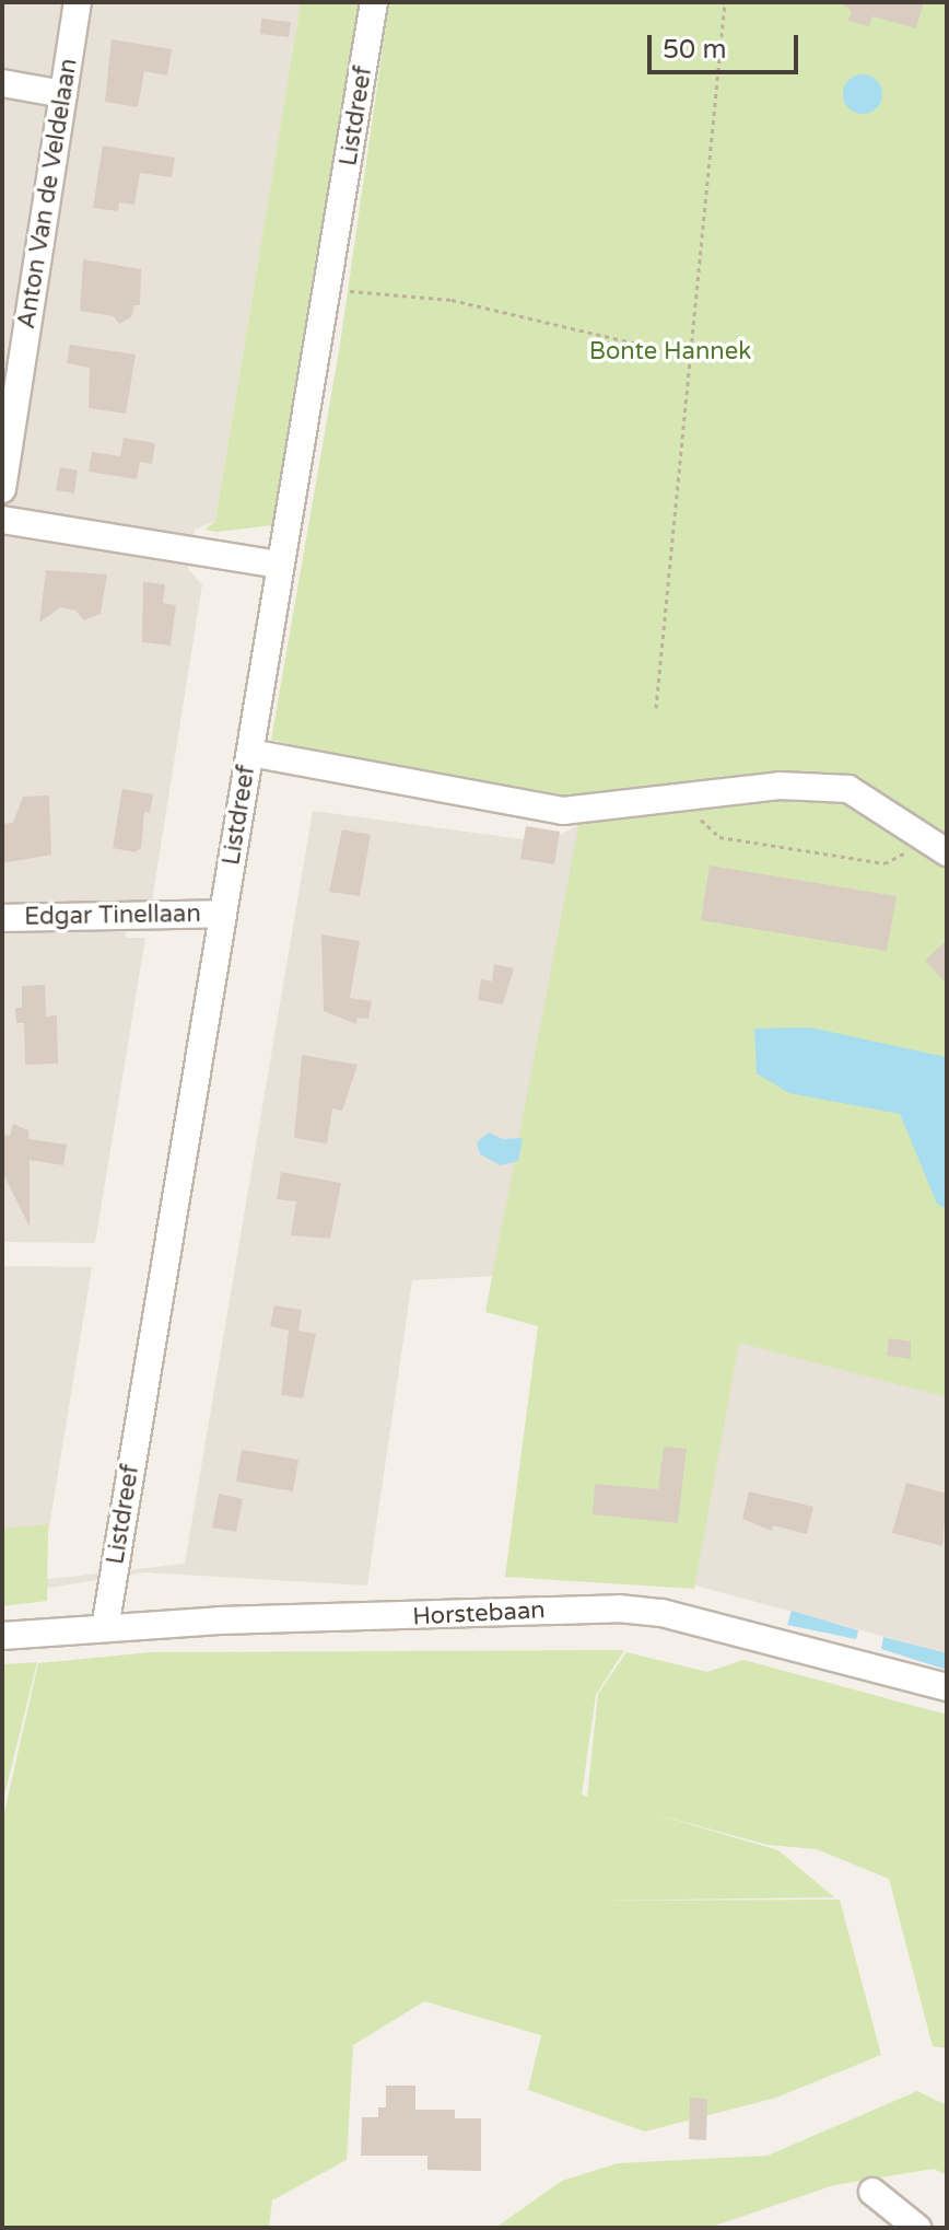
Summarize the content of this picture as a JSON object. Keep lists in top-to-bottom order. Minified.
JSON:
{"streets":{"street":["Listdreef","Anton Van de Veldelaan","Edgar Tinellaan","Horstebaan"]},"crossings":[["Listdreef","Edgar Tinellaan"],["Listdreef","Horstebaan"]],"parks":["Bonte Hannek"],"scale_bar":"50 m"}
